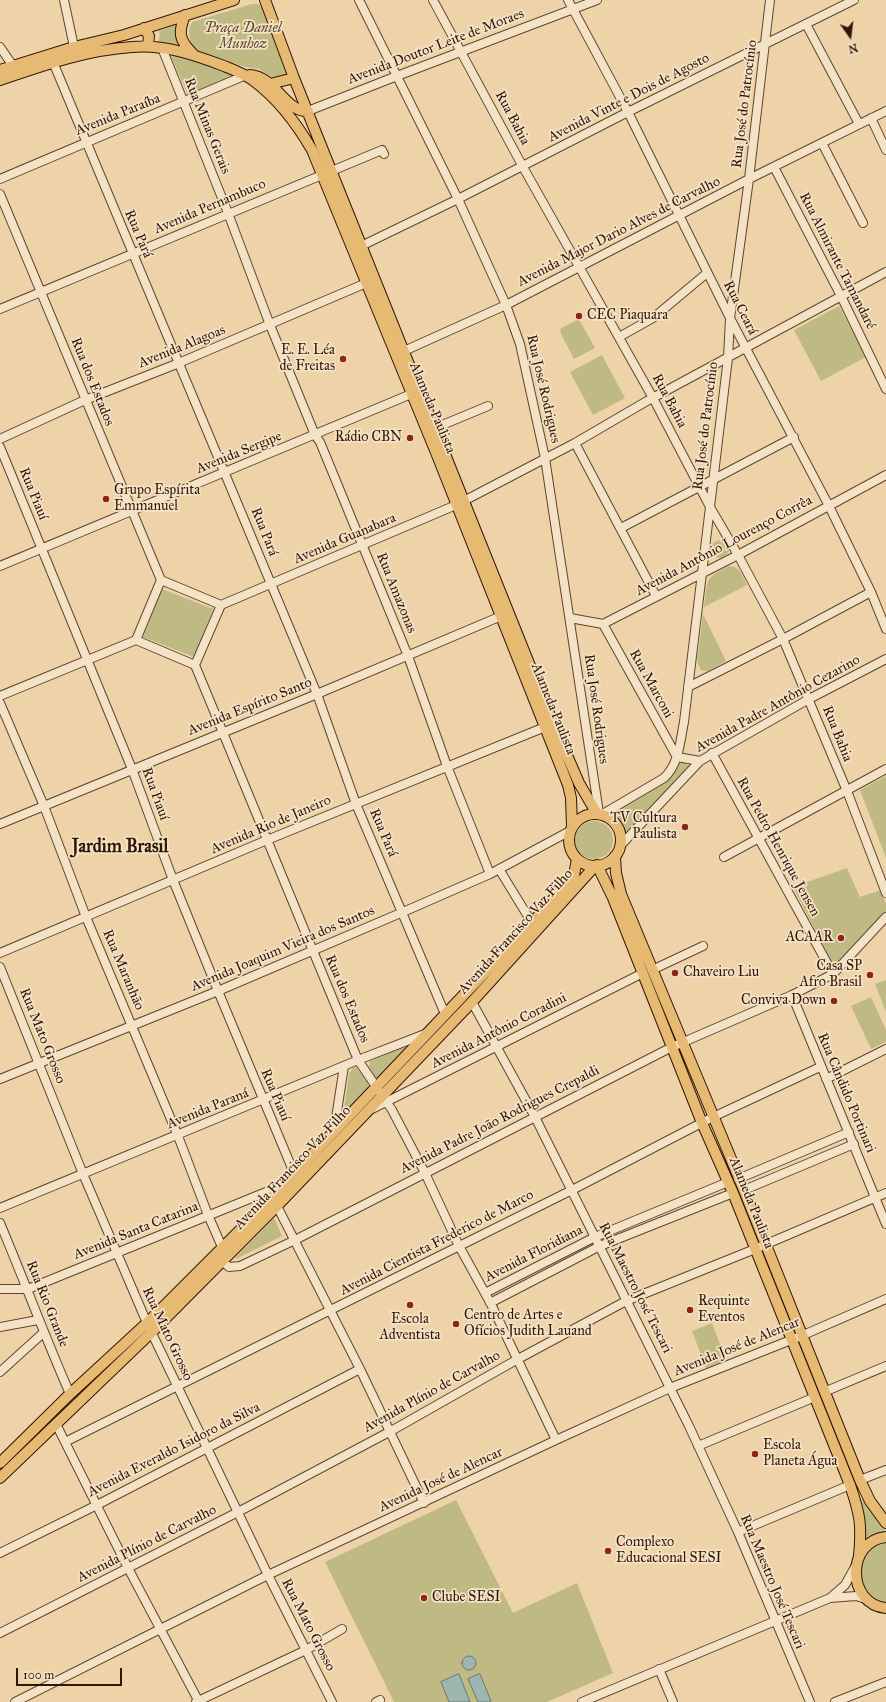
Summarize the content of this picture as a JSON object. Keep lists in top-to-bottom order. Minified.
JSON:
{"streets":{"main road":["Alameda Paulista","Avenida Francisco Vaz Filho"],"street":["Avenida Doutor Leite de Moraes","Avenida Vinte e Dois de Agosto","Rua José do Patrocínio","Avenida Paraíba","Rua Bahia","Rua Minas Gerais","Avenida Pernambuco","Avenida Major Dario Alves de Carvalho","Rua Pará","Rua Almirante Tamandaré","Rua Ceará","Avenida Alagoas","Rua dos Estados","Rua José Rodrigues","Avenida Sergipe","Rua Piauí","Avenida Guanabara","Avenida Antônio Lourenço Corrêa","Rua Amazonas","Rua Marconi","Avenida Padre Antônio Cezarino","Avenida Espírito Santo","Avenida Rio de Janeiro","Rua Pedro Henrique Jensen","Avenida Joaquim Vieira dos Santos","Rua Maranhão","Avenida Antônio Coradini","Rua Mato Grosso","Rua Cândido Portinari","Avenida Paraná","Avenida Padre João Rodrigues Crepaldi","Avenida Santa Catarina","Avenida Cientista Frederico de Marco","Avenida Floridiana","Rua Maestro José Tescari","Rua Rio Grande","Avenida José de Alencar","Avenida Plínio de Carvalho","Avenida Everaldo Isidoro da Silva"]},"crossings":[["Avenida Doutor Leite de Moraes","Rua Bahia"],["Avenida Doutor Leite de Moraes","Rua Ceará"],["Avenida Doutor Leite de Moraes","Rua José Rodrigues"],["Avenida Doutor Leite de Moraes","Alameda Paulista"],["Avenida Vinte e Dois de Agosto","Rua José do Patrocínio"],["Avenida Vinte e Dois de Agosto","Rua Bahia"],["Avenida Vinte e Dois de Agosto","Rua Ceará"],["Avenida Vinte e Dois de Agosto","Rua José Rodrigues"],["Avenida Vinte e Dois de Agosto","Alameda Paulista"],["Rua José do Patrocínio","Rua Bahia"],["Rua José do Patrocínio","Avenida Major Dario Alves de Carvalho"],["Rua José do Patrocínio","Rua Ceará"],["Rua José do Patrocínio","Rua José Rodrigues"],["Rua José do Patrocínio","Alameda Paulista"],["Rua José do Patrocínio","Avenida Guanabara"],["Rua José do Patrocínio","Avenida Antônio Lourenço Corrêa"],["Rua José do Patrocínio","Rua Marconi"],["Rua José do Patrocínio","Avenida Padre Antônio Cezarino"],["Rua José do Patrocínio","Avenida Francisco Vaz Filho"],["Rua José do Patrocínio","Avenida Joaquim Vieira dos Santos"],["Avenida Paraíba","Rua Minas Gerais"],["Avenida Paraíba","Rua Pará"],["Avenida Paraíba","Alameda Paulista"],["Rua Bahia","Avenida Major Dario Alves de Carvalho"],["Rua Bahia","Avenida Guanabara"],["Rua Bahia","Avenida Antônio Lourenço Corrêa"],["Rua Bahia","Avenida Padre Antônio Cezarino"],["Rua Minas Gerais","Avenida Pernambuco"],["Rua Minas Gerais","Avenida Alagoas"],["Rua Minas Gerais","Alameda Paulista"],["Rua Minas Gerais","Rua Amazonas"],["Avenida Pernambuco","Rua Pará"],["Avenida Pernambuco","Rua dos Estados"],["Avenida Pernambuco","Alameda Paulista"],["Avenida Major Dario Alves de Carvalho","Rua Almirante Tamandaré"],["Avenida Major Dario Alves de Carvalho","Rua Ceará"],["Avenida Major Dario Alves de Carvalho","Rua José Rodrigues"],["Avenida Major Dario Alves de Carvalho","Alameda Paulista"],["Rua Pará","Avenida Alagoas"],["Rua Pará","Alameda Paulista"],["Rua Pará","Avenida Sergipe"],["Rua Pará","Avenida Guanabara"],["Rua Pará","Avenida Espírito Santo"],["Rua Pará","Avenida Rio de Janeiro"],["Rua Pará","Avenida Francisco Vaz Filho"],["Rua Pará","Avenida Joaquim Vieira dos Santos"],["Rua Almirante Tamandaré","Avenida Guanabara"],["Rua Ceará","Avenida Guanabara"],["Rua Ceará","Avenida Antônio Lourenço Corrêa"],["Avenida Alagoas","Rua dos Estados"],["Avenida Alagoas","Alameda Paulista"],["Avenida Alagoas","Rua Amazonas"],["Rua dos Estados","Avenida Sergipe"],["Rua dos Estados","Avenida Espírito Santo"],["Rua dos Estados","Avenida Rio de Janeiro"],["Rua dos Estados","Avenida Francisco Vaz Filho"],["Rua dos Estados","Avenida Joaquim Vieira dos Santos"],["Rua dos Estados","Avenida Antônio Coradini"],["Rua dos Estados","Avenida Paraná"],["Rua dos Estados","Avenida Padre João Rodrigues Crepaldi"],["Rua dos Estados","Avenida Cientista Frederico de Marco"],["Rua dos Estados","Avenida Floridiana"],["Rua dos Estados","Avenida José de Alencar"],["Rua dos Estados","Avenida Plínio de Carvalho"],["Rua José Rodrigues","Alameda Paulista"],["Rua José Rodrigues","Avenida Guanabara"],["Rua José Rodrigues","Avenida Padre Antônio Cezarino"],["Rua José Rodrigues","Avenida Francisco Vaz Filho"],["Rua José Rodrigues","Avenida Joaquim Vieira dos Santos"],["Alameda Paulista","Avenida Sergipe"],["Alameda Paulista","Avenida Guanabara"],["Alameda Paulista","Avenida Padre Antônio Cezarino"],["Alameda Paulista","Avenida Espírito Santo"],["Alameda Paulista","Avenida Rio de Janeiro"],["Alameda Paulista","Avenida Francisco Vaz Filho"],["Alameda Paulista","Avenida Joaquim Vieira dos Santos"],["Alameda Paulista","Avenida Antônio Coradini"],["Alameda Paulista","Avenida Padre João Rodrigues Crepaldi"],["Alameda Paulista","Avenida Cientista Frederico de Marco"],["Alameda Paulista","Avenida Floridiana"],["Alameda Paulista","Avenida José de Alencar"],["Alameda Paulista","Avenida Plínio de Carvalho"],["Avenida Sergipe","Rua Piauí"],["Avenida Sergipe","Rua Amazonas"],["Rua Piauí","Avenida Espírito Santo"],["Rua Piauí","Avenida Rio de Janeiro"],["Rua Piauí","Avenida Francisco Vaz Filho"],["Rua Piauí","Avenida Joaquim Vieira dos Santos"],["Rua Piauí","Avenida Paraná"],["Avenida Guanabara","Rua Amazonas"],["Avenida Antônio Lourenço Corrêa","Rua Marconi"],["Rua Amazonas","Avenida Espírito Santo"],["Rua Amazonas","Avenida Rio de Janeiro"],["Rua Amazonas","Avenida Joaquim Vieira dos Santos"],["Avenida Padre Antônio Cezarino","Rua Pedro Henrique Jensen"],["Avenida Padre Antônio Cezarino","Avenida Francisco Vaz Filho"],["Avenida Padre Antônio Cezarino","Avenida Joaquim Vieira dos Santos"],["Avenida Espírito Santo","Rua Maranhão"],["Avenida Rio de Janeiro","Rua Maranhão"],["Rua Pedro Henrique Jensen","Avenida Padre João Rodrigues Crepaldi"],["Avenida Francisco Vaz Filho","Avenida Joaquim Vieira dos Santos"],["Avenida Francisco Vaz Filho","Rua Maranhão"],["Avenida Francisco Vaz Filho","Avenida Antônio Coradini"],["Avenida Francisco Vaz Filho","Rua Mato Grosso"],["Avenida Francisco Vaz Filho","Avenida Paraná"],["Avenida Francisco Vaz Filho","Avenida Padre João Rodrigues Crepaldi"],["Avenida Francisco Vaz Filho","Avenida Santa Catarina"],["Avenida Francisco Vaz Filho","Rua Maestro José Tescari"],["Avenida Francisco Vaz Filho","Rua Rio Grande"],["Avenida Joaquim Vieira dos Santos","Rua Maranhão"],["Avenida Joaquim Vieira dos Santos","Rua Mato Grosso"],["Rua Maranhão","Avenida Paraná"],["Rua Maranhão","Avenida Santa Catarina"],["Avenida Antônio Coradini","Rua Maestro José Tescari"],["Rua Mato Grosso","Avenida Paraná"],["Rua Mato Grosso","Avenida Santa Catarina"],["Rua Mato Grosso","Avenida Cientista Frederico de Marco"],["Rua Mato Grosso","Avenida José de Alencar"],["Rua Mato Grosso","Avenida Plínio de Carvalho"],["Rua Mato Grosso","Avenida Everaldo Isidoro da Silva"],["Rua Cândido Portinari","Avenida Padre João Rodrigues Crepaldi"],["Rua Cândido Portinari","Avenida Cientista Frederico de Marco"],["Rua Cândido Portinari","Avenida Plínio de Carvalho"],["Avenida Padre João Rodrigues Crepaldi","Rua Maestro José Tescari"],["Avenida Santa Catarina","Rua Rio Grande"],["Avenida Cientista Frederico de Marco","Rua Maestro José Tescari"],["Avenida Floridiana","Rua Maestro José Tescari"],["Rua Maestro José Tescari","Avenida José de Alencar"],["Rua Maestro José Tescari","Avenida Plínio de Carvalho"]],"districts":["Jardim Brasil"],"parks":["Praça Daniel Munhoz"],"places":["CEC Piaquara","E. E. Léa de Freitas","Rádio CBN","Grupo Espírita Emmanuel","TV Cultura Paulista","ACAAR","Chaveiro Liu","Casa SP Afro Brasil","Conviva Down","Escola Adventista","Requinte Eventos","Centro de Artes e Ofícios Judith Lauand","Escola Planeta Água","Complexo Educacional SESI","Clube SESI"],"scale_bar":"100 m","north":"bottom"}
